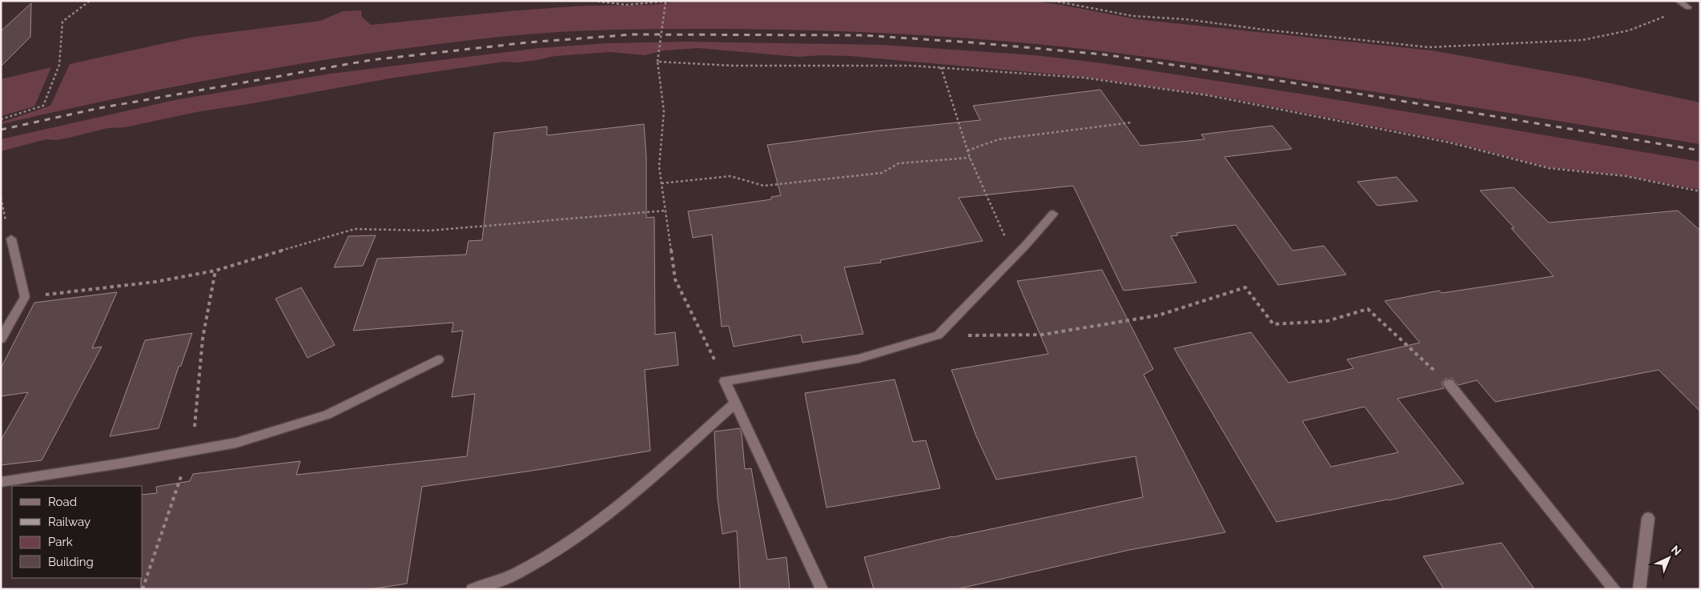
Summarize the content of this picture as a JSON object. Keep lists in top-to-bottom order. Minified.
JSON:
{"legend":["Road","Railway","Park","Building"],"north":"top right"}
